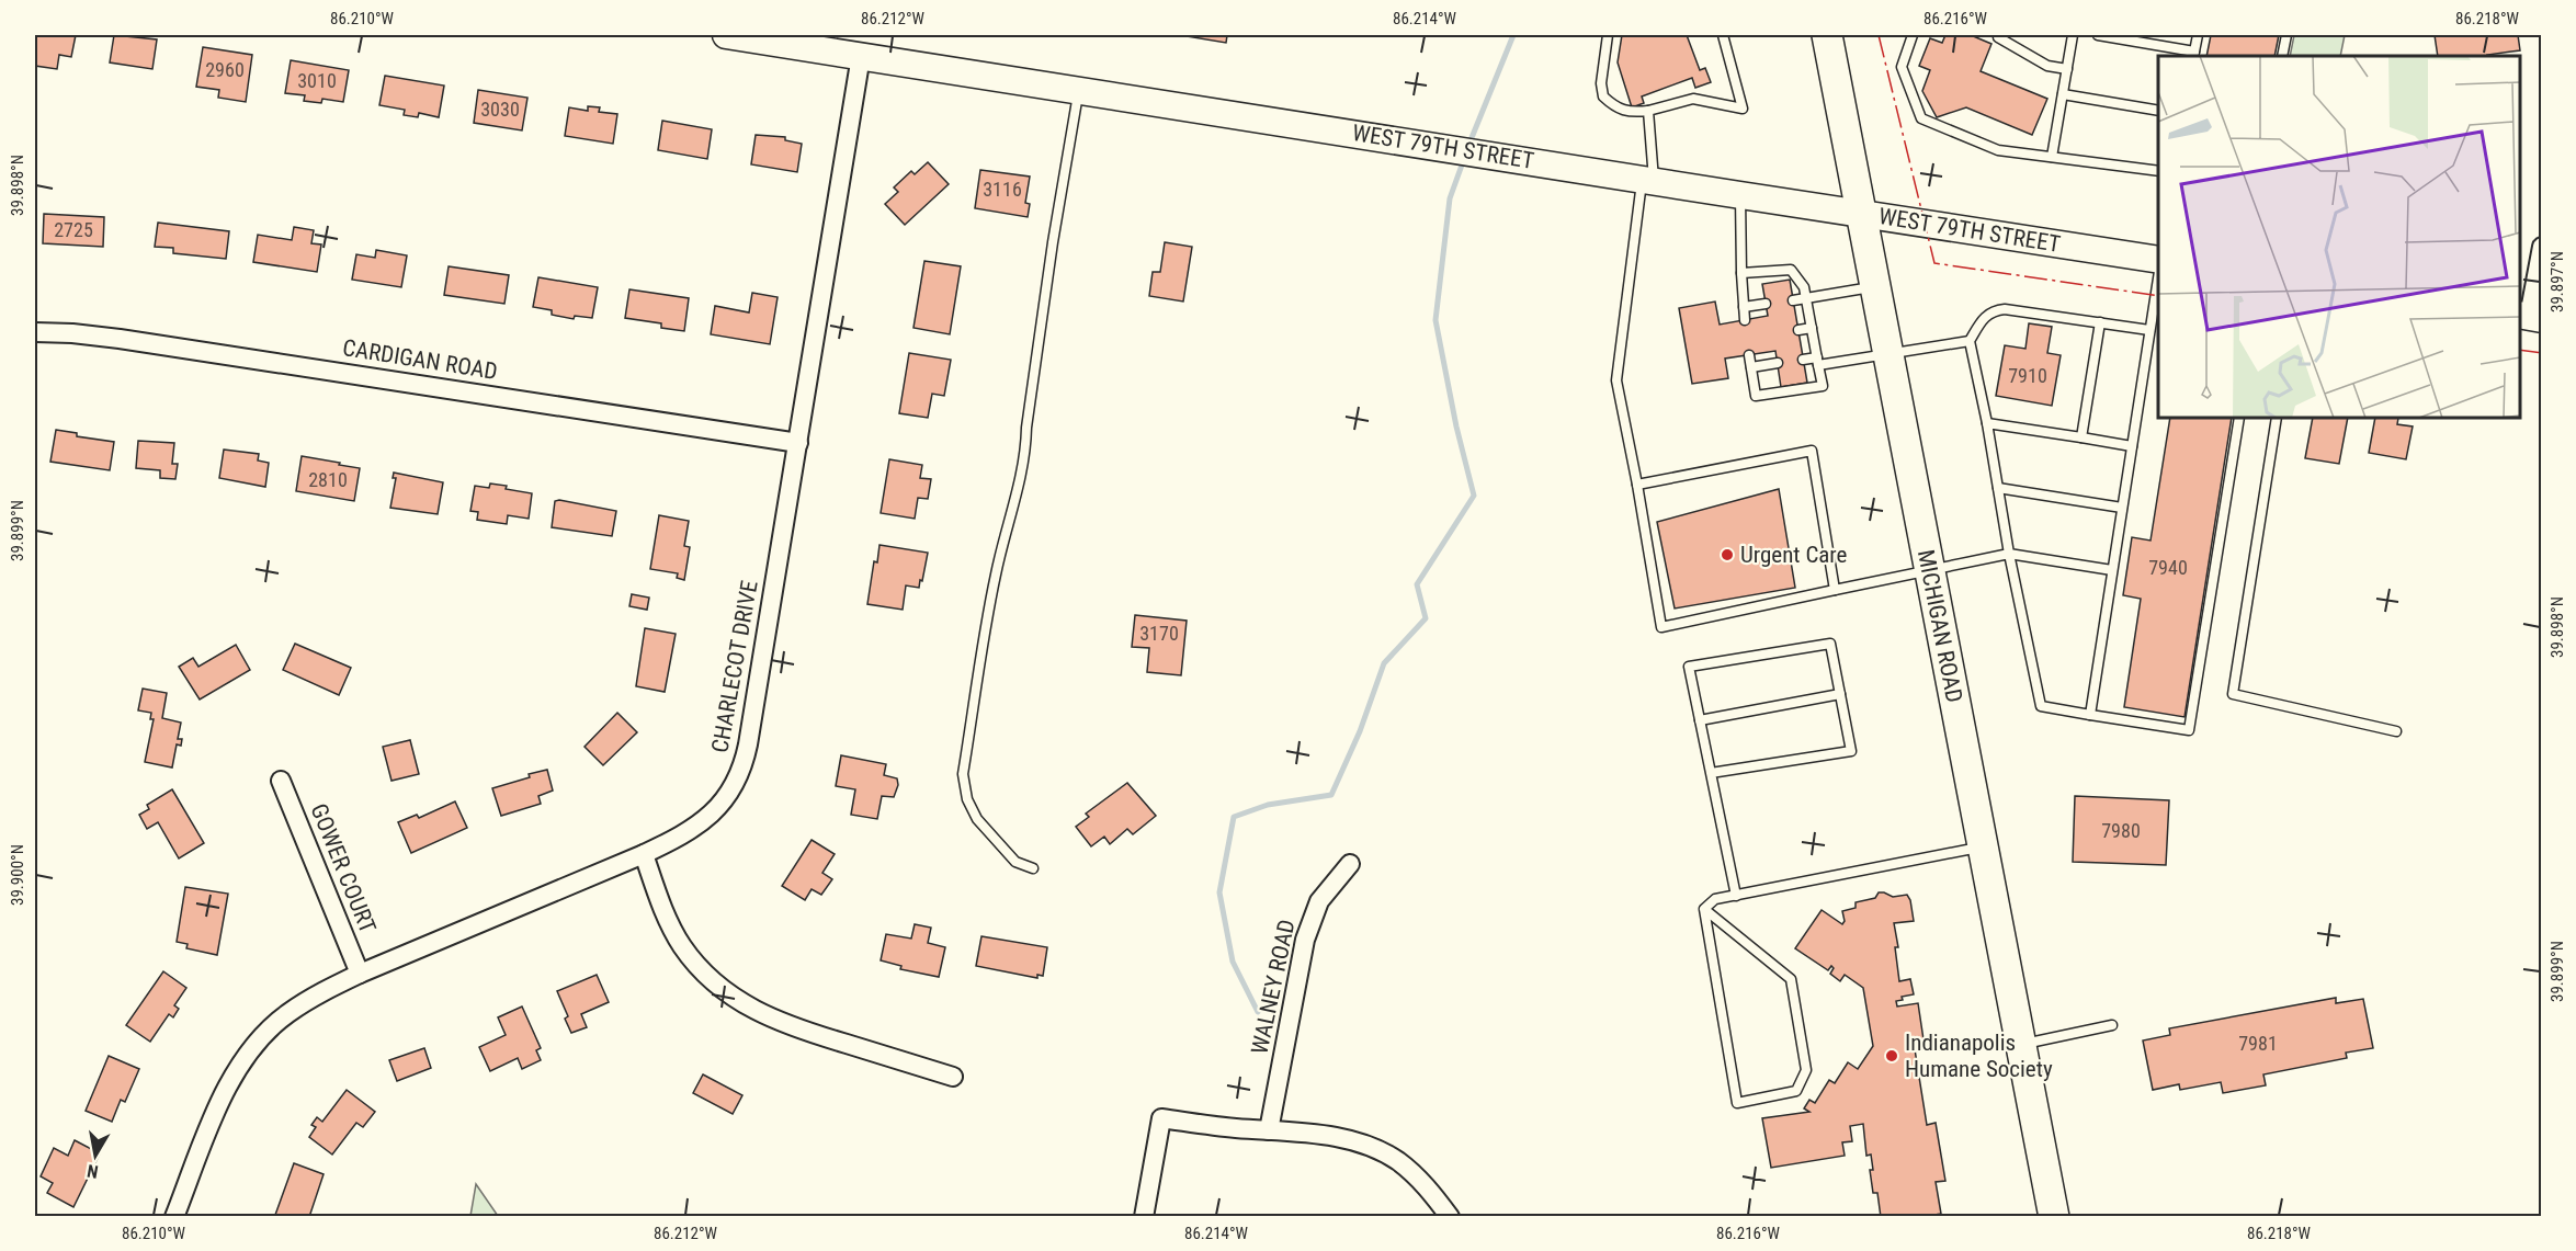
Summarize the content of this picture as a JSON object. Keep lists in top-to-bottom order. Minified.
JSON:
{"streets":{"main road":["WEST 79TH STREET","MICHIGAN ROAD"],"street":["CARDIGAN ROAD","CHARLECOT DRIVE","GOWER COURT","WALNEY ROAD"]},"crossings":[["WEST 79TH STREET","MICHIGAN ROAD"],["WEST 79TH STREET","CHARLECOT DRIVE"],["CARDIGAN ROAD","CHARLECOT DRIVE"],["CHARLECOT DRIVE","GOWER COURT"]],"places":["Urgent Care","Indianapolis Humane Society"],"house_numbers":["2960","3010","3030","3116","2725","7910","2810","7940","3170","7980","7981"],"north":"bottom","coordinates":["86.210°W","86.212°W","86.214°W","86.216°W","86.218°W","39.898°N","39.897°N","39.899°N","39.900°N"]}
